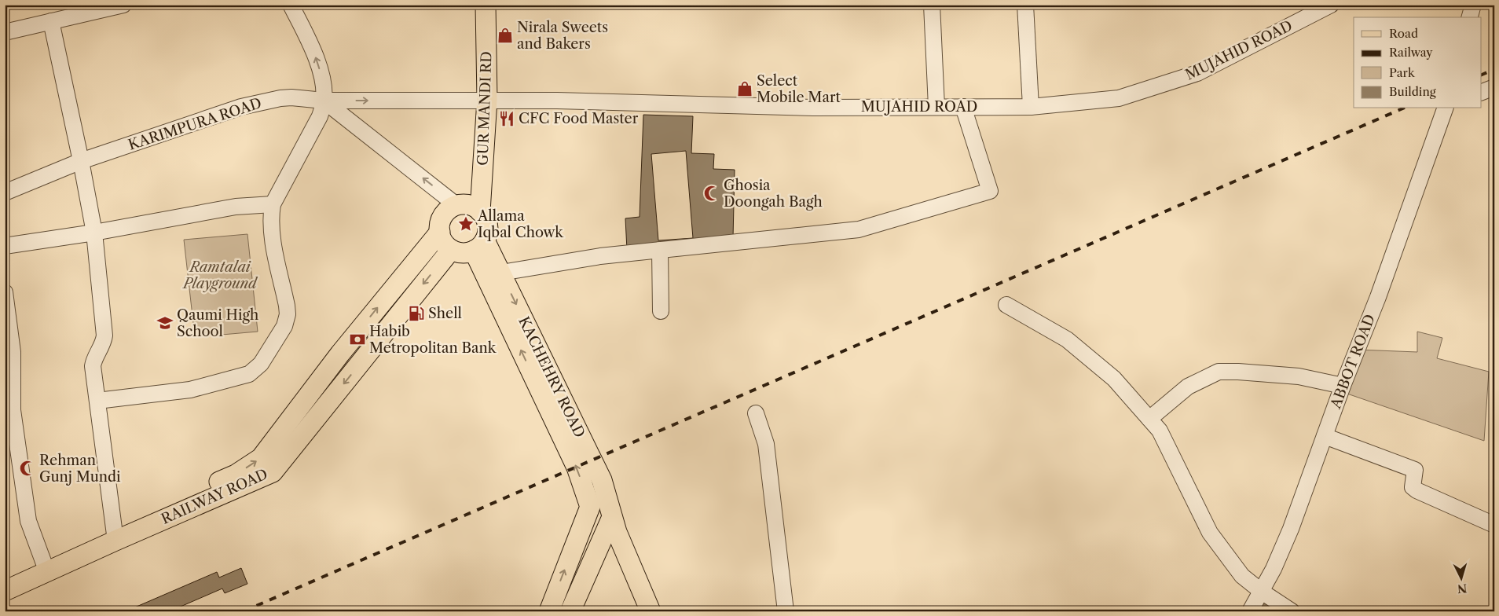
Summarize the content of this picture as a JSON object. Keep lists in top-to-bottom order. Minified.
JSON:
{"streets":{"main road":["GUR MANDI RD","KACHEHRY ROAD","RAILWAY ROAD"],"street":["MUJAHID ROAD","KARIMPURA ROAD","ABBOT ROAD"]},"crossings":[["MUJAHID ROAD","GUR MANDI RD"],["MUJAHID ROAD","KARIMPURA ROAD"],["GUR MANDI RD","KARIMPURA ROAD"],["GUR MANDI RD","KACHEHRY ROAD"],["GUR MANDI RD","RAILWAY ROAD"],["KACHEHRY ROAD","RAILWAY ROAD"]],"parks":["Ramtalai Playground"],"places":{"shop":["Nirala Sweets and Bakers","Select Mobile Mart"],"restaurant":["CFC Food Master"],"mosque":["Ghosia Doongah Bagh","Rehman Gunj Mundi"],"place":["Allama Iqbal Chowk"],"fuel station":["Shell"],"school or university":["Qaumi High School"],"bank":["Habib Metropolitan Bank"]},"legend":["Road","Railway","Park","Building"],"north":"bottom"}
